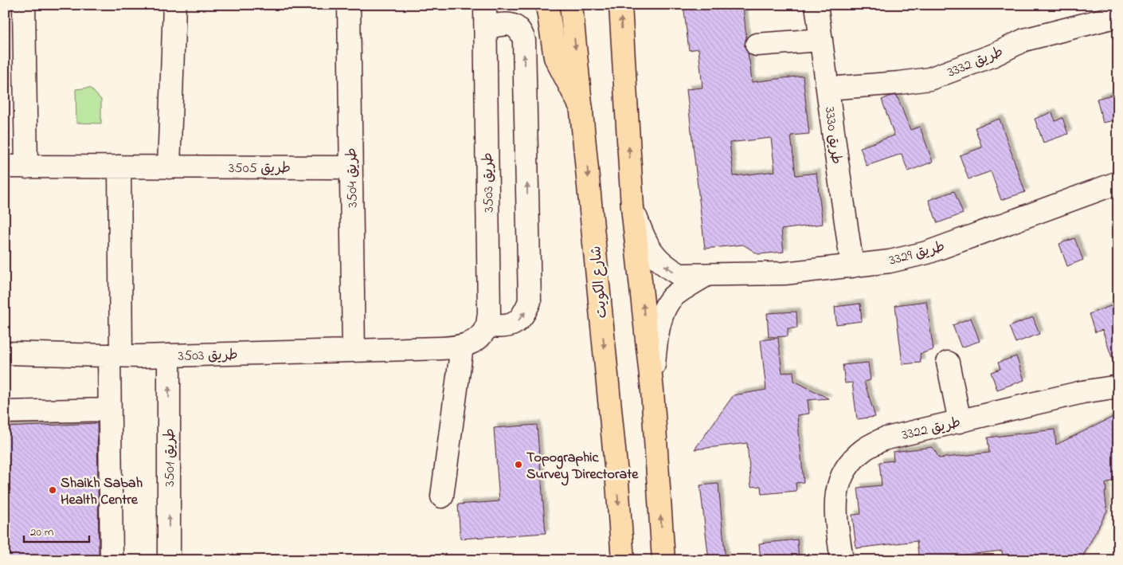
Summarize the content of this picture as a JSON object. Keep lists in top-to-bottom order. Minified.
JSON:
{"streets":{"main road":["شارع الكويت"],"street":["طريق 3332","طريق 3330","طريق 3505","طريق 3504","طريق 3503","طريق 3329","طريق 3322","طريق 3501"]},"crossings":[["طريق 3332","طريق 3330"],["طريق 3330","طريق 3329"],["طريق 3505","طريق 3504"],["طريق 3504","طريق 3503"],["طريق 3503","طريق 3501"]],"places":["Topographic Survey Directorate","Shaikh Sabah Health Centre"],"scale_bar":"20 m"}
